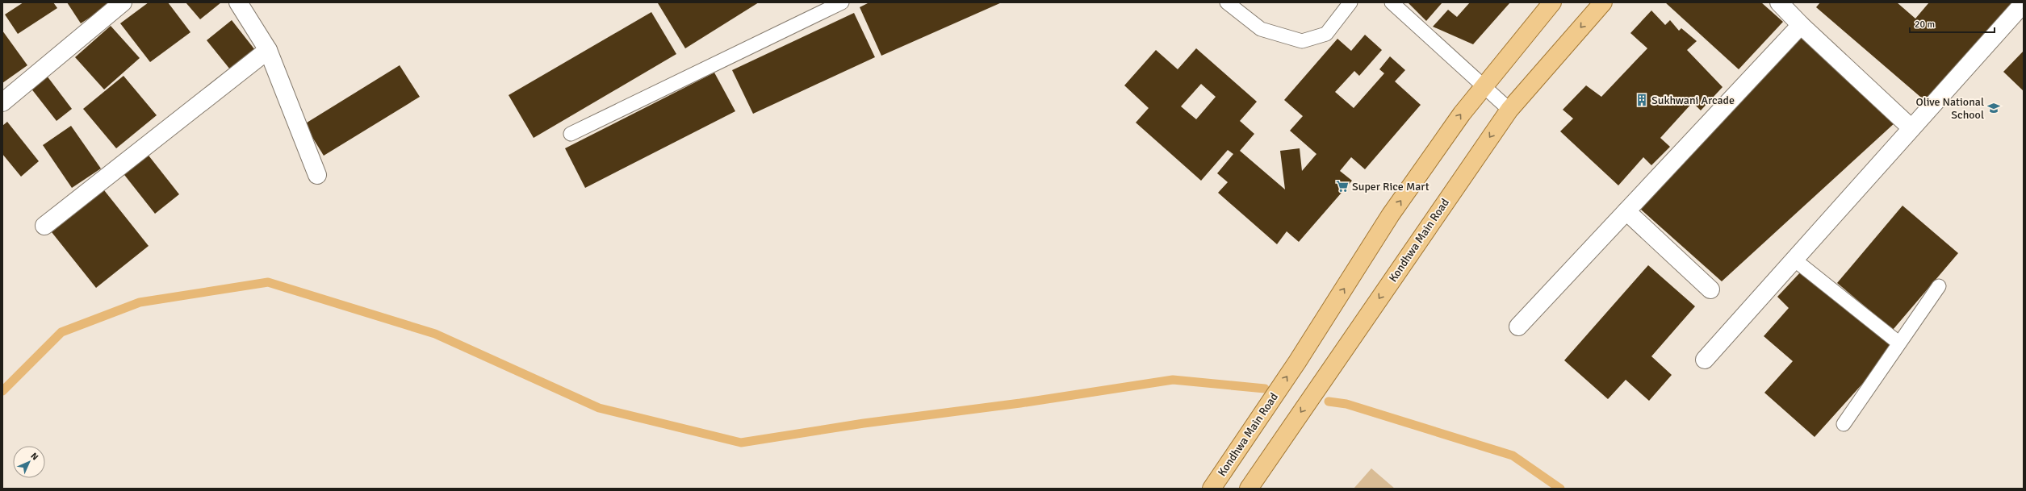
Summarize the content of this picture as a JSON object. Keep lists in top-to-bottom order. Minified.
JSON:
{"streets":{"main road":["Kondhwa Main Road"]},"places":{"building":["Sukhwani Arcade"],"school or university":["Olive National School"],"supermarket":["Super Rice Mart"]},"scale_bar":"20 m","north":"top right"}
